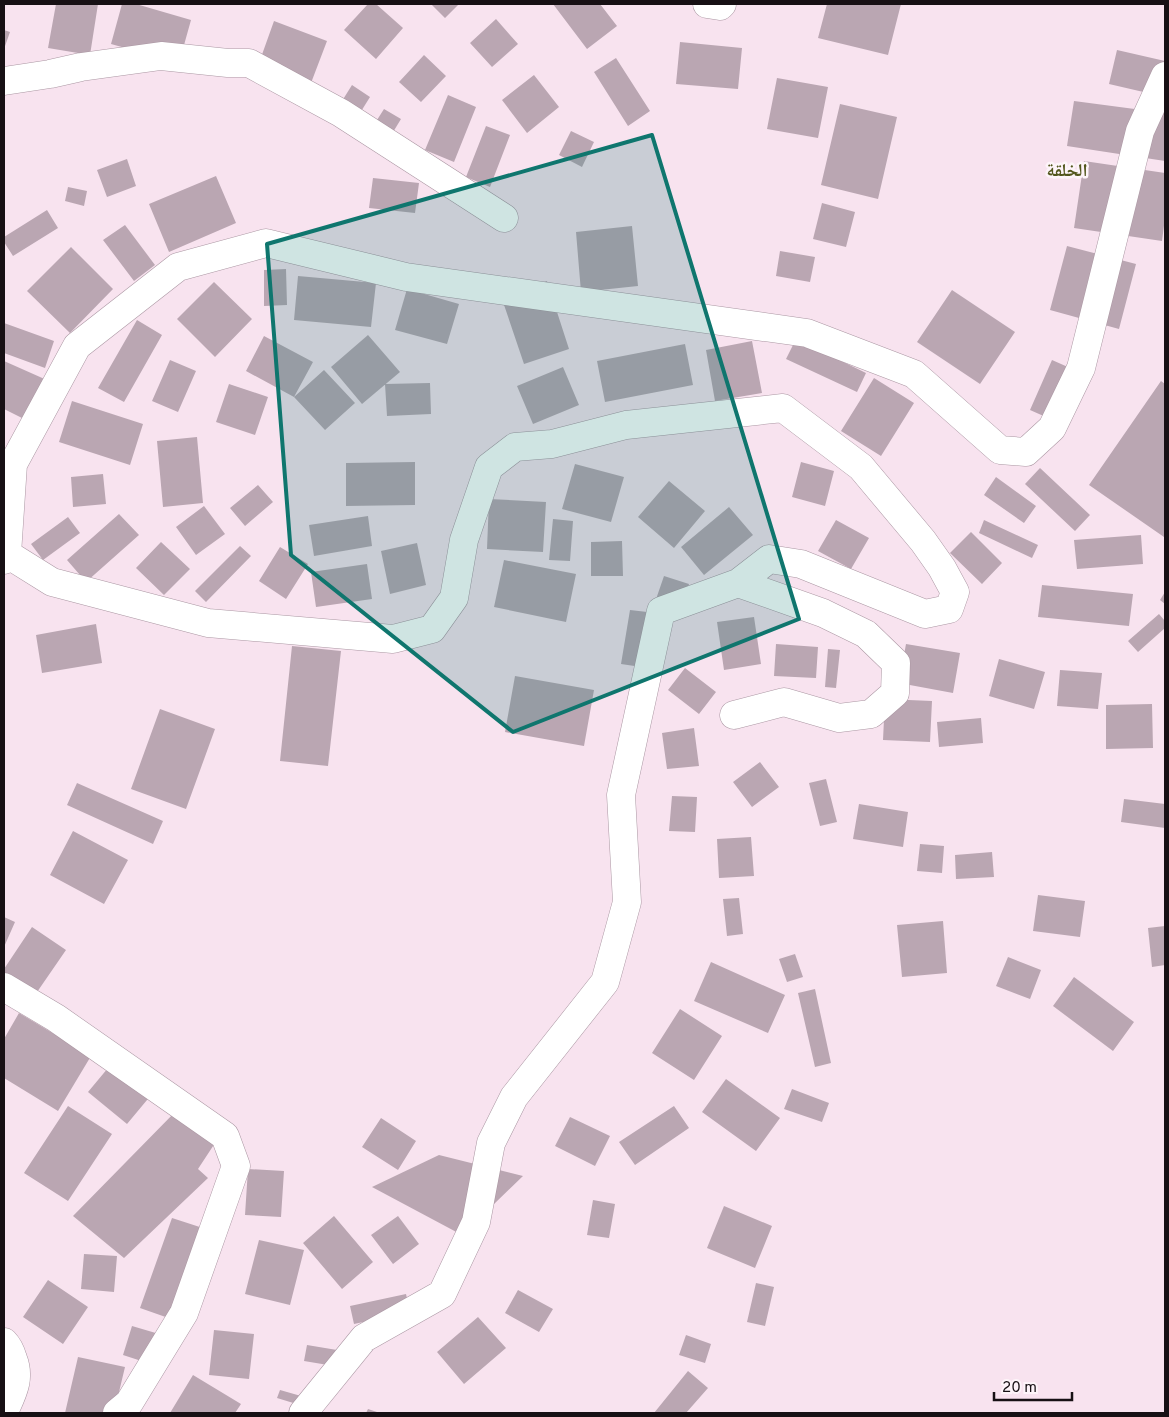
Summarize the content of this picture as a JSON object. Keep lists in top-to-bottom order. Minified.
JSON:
{"districts":["الخلقة"],"scale_bar":"20 m"}
